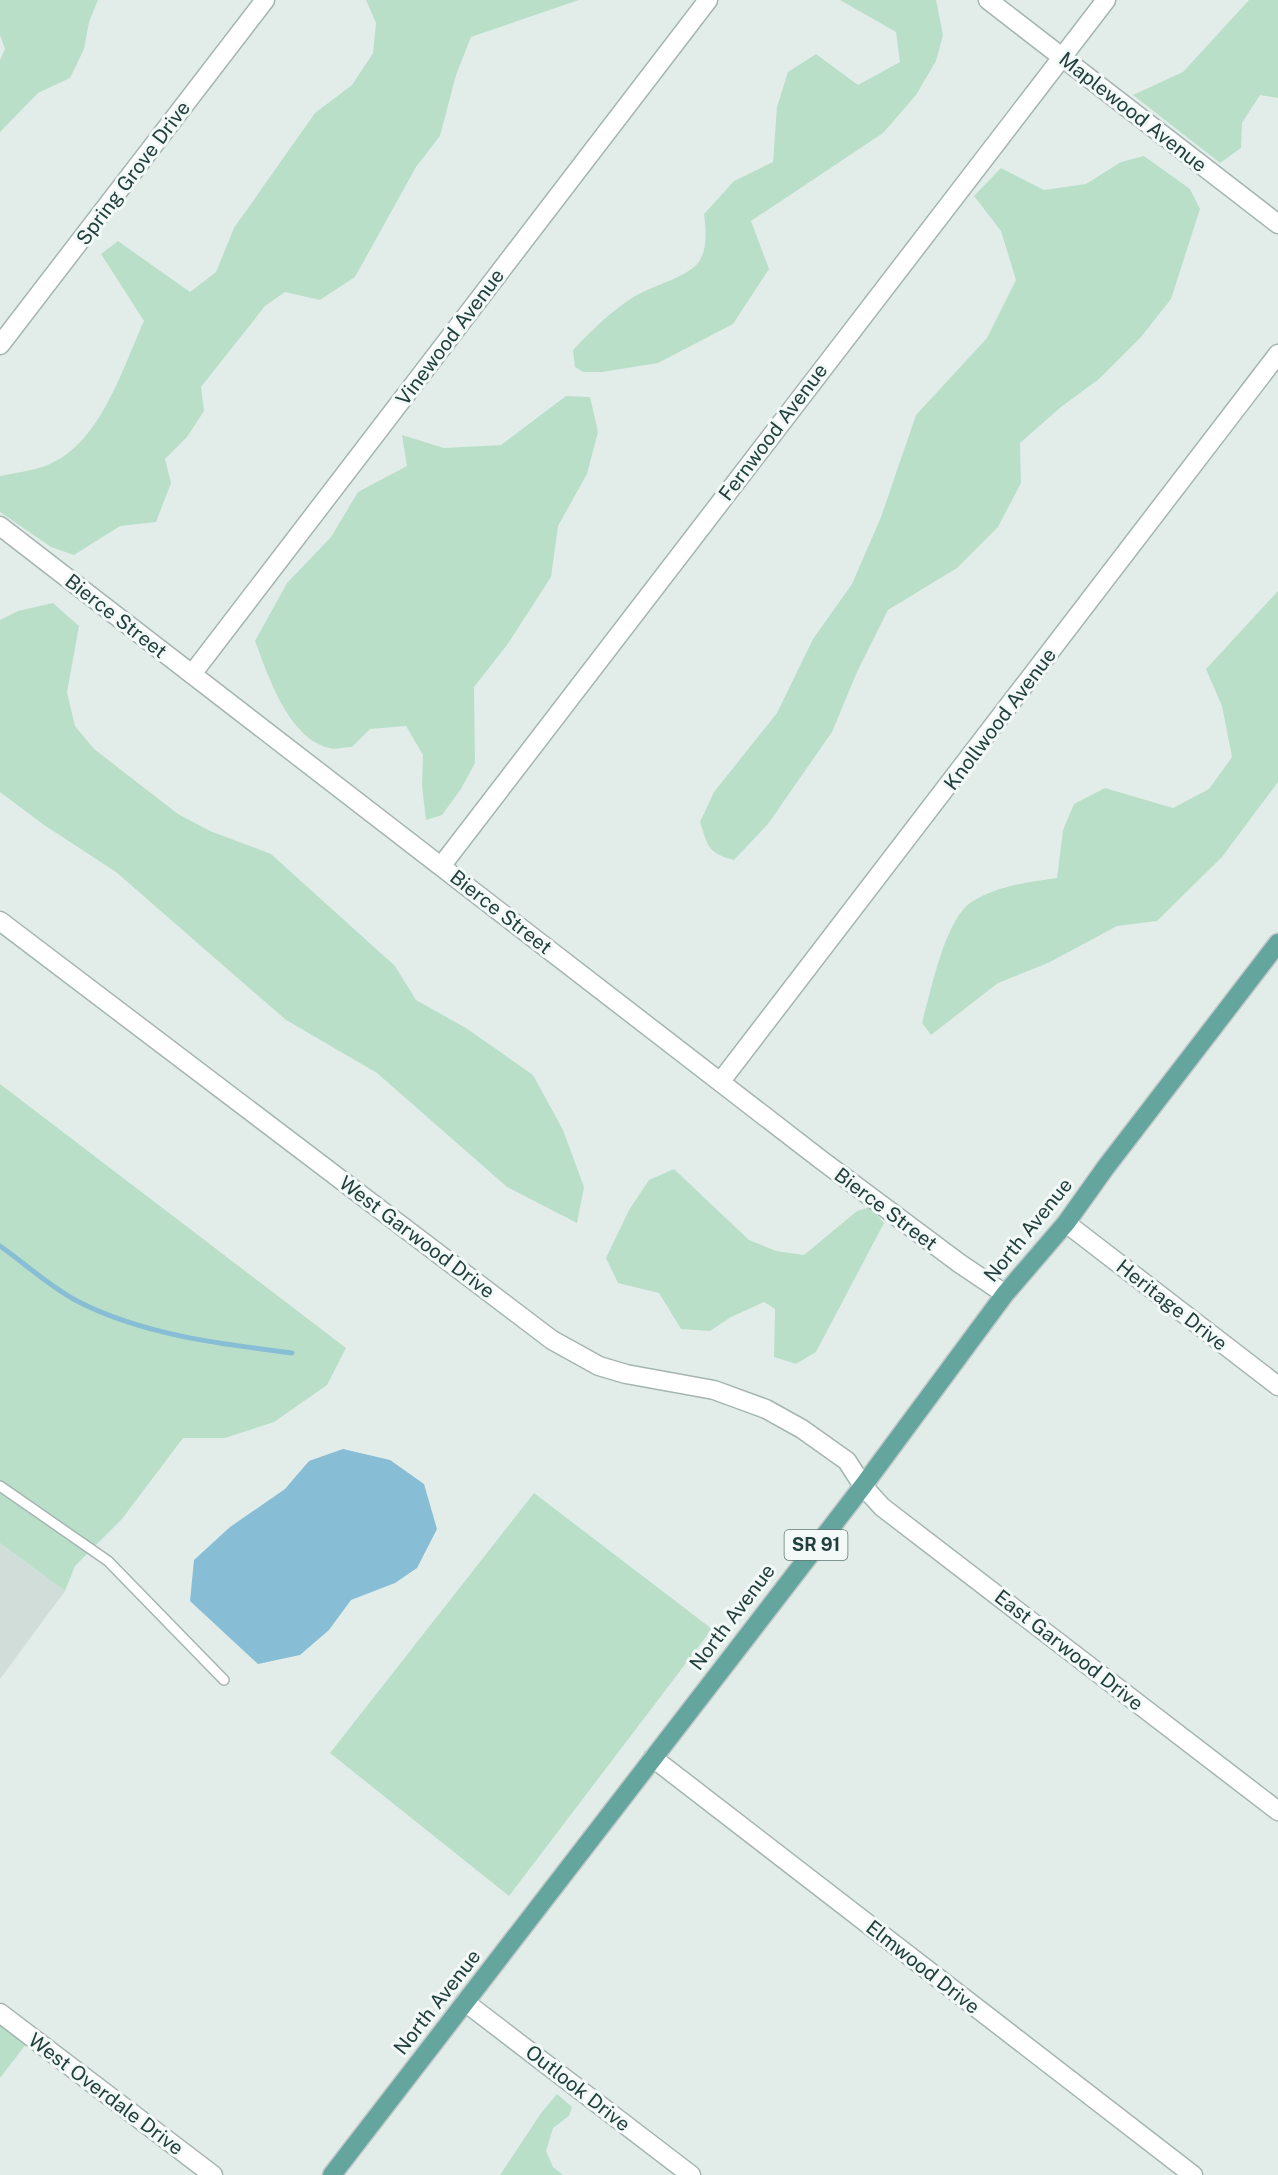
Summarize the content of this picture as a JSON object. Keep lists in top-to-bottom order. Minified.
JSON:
{"streets":{"main road":["North Avenue","SR 91"],"street":["Maplewood Avenue","Spring Grove Drive","Vinewood Avenue","Fernwood Avenue","Bierce Street","Knollwood Avenue","West Garwood Drive","Heritage Drive","East Garwood Drive","Elmwood Drive","Outlook Drive","West Overdale Drive"]},"crossings":[["Maplewood Avenue","Fernwood Avenue"],["Vinewood Avenue","Bierce Street"],["Fernwood Avenue","Bierce Street"],["Bierce Street","Knollwood Avenue"],["Bierce Street","North Avenue"],["North Avenue","West Garwood Drive"],["North Avenue","Heritage Drive"],["North Avenue","East Garwood Drive"],["North Avenue","Elmwood Drive"],["North Avenue","Outlook Drive"],["West Garwood Drive","East Garwood Drive"]]}
